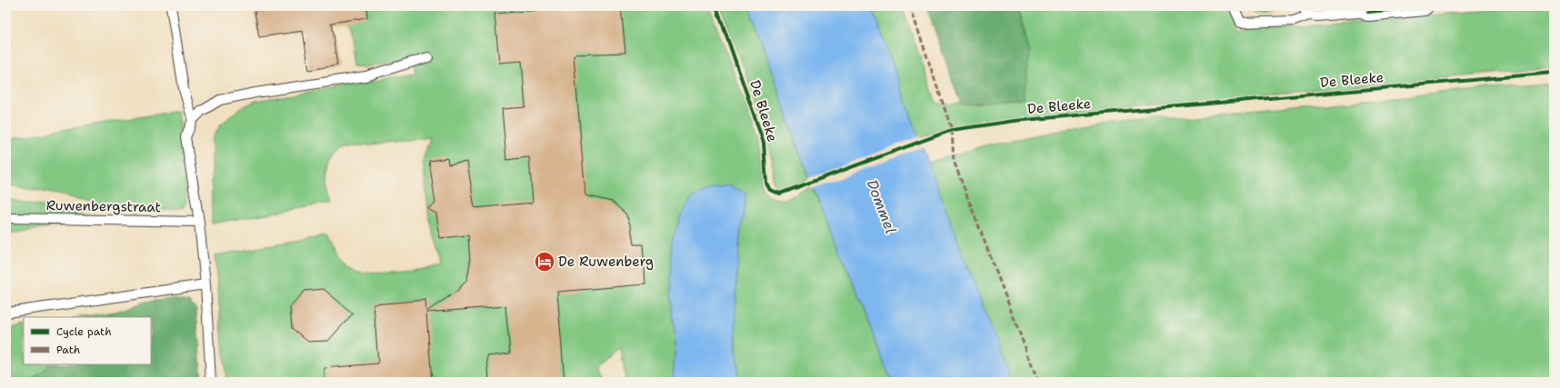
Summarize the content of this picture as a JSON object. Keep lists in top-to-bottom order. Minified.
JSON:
{"streets":{"lane":["Ruwenbergstraat"],"cycle path":["De Bleeke"]},"water":["Dommel"],"places":{"hotel":["De Ruwenberg"]},"legend":["Cycle path","Path"]}
